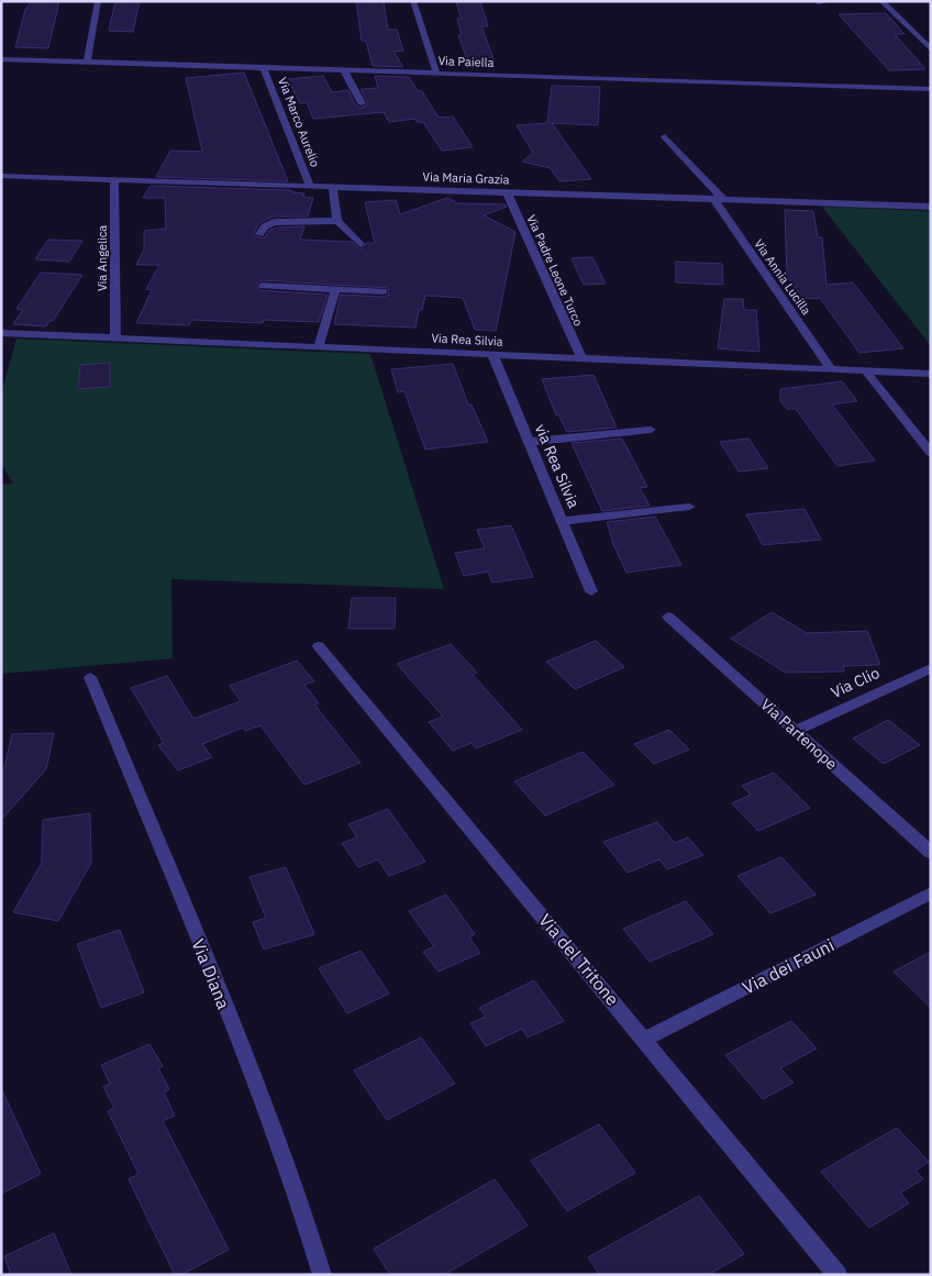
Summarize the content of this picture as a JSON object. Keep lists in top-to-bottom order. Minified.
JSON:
{"streets":{"street":["Via Paiella","Via Marco Aurelio","Via Maria Grazia","Via Angelica","Via Padre Leone Turco","Via Annia Lucilla","Via Rea Silvia","via Rea Silvia","Via Clio","Via Partenope","Via del Tritone","Via dei Fauni","Via Diana"]},"crossings":[["Via Paiella","Via Marco Aurelio"],["Via Marco Aurelio","Via Maria Grazia"],["Via Maria Grazia","Via Angelica"],["Via Maria Grazia","Via Padre Leone Turco"],["Via Maria Grazia","Via Annia Lucilla"],["Via Angelica","Via Rea Silvia"],["Via Padre Leone Turco","Via Rea Silvia"],["Via Annia Lucilla","Via Rea Silvia"],["Via Rea Silvia","via Rea Silvia"],["Via Clio","Via Partenope"],["Via del Tritone","Via dei Fauni"]]}
